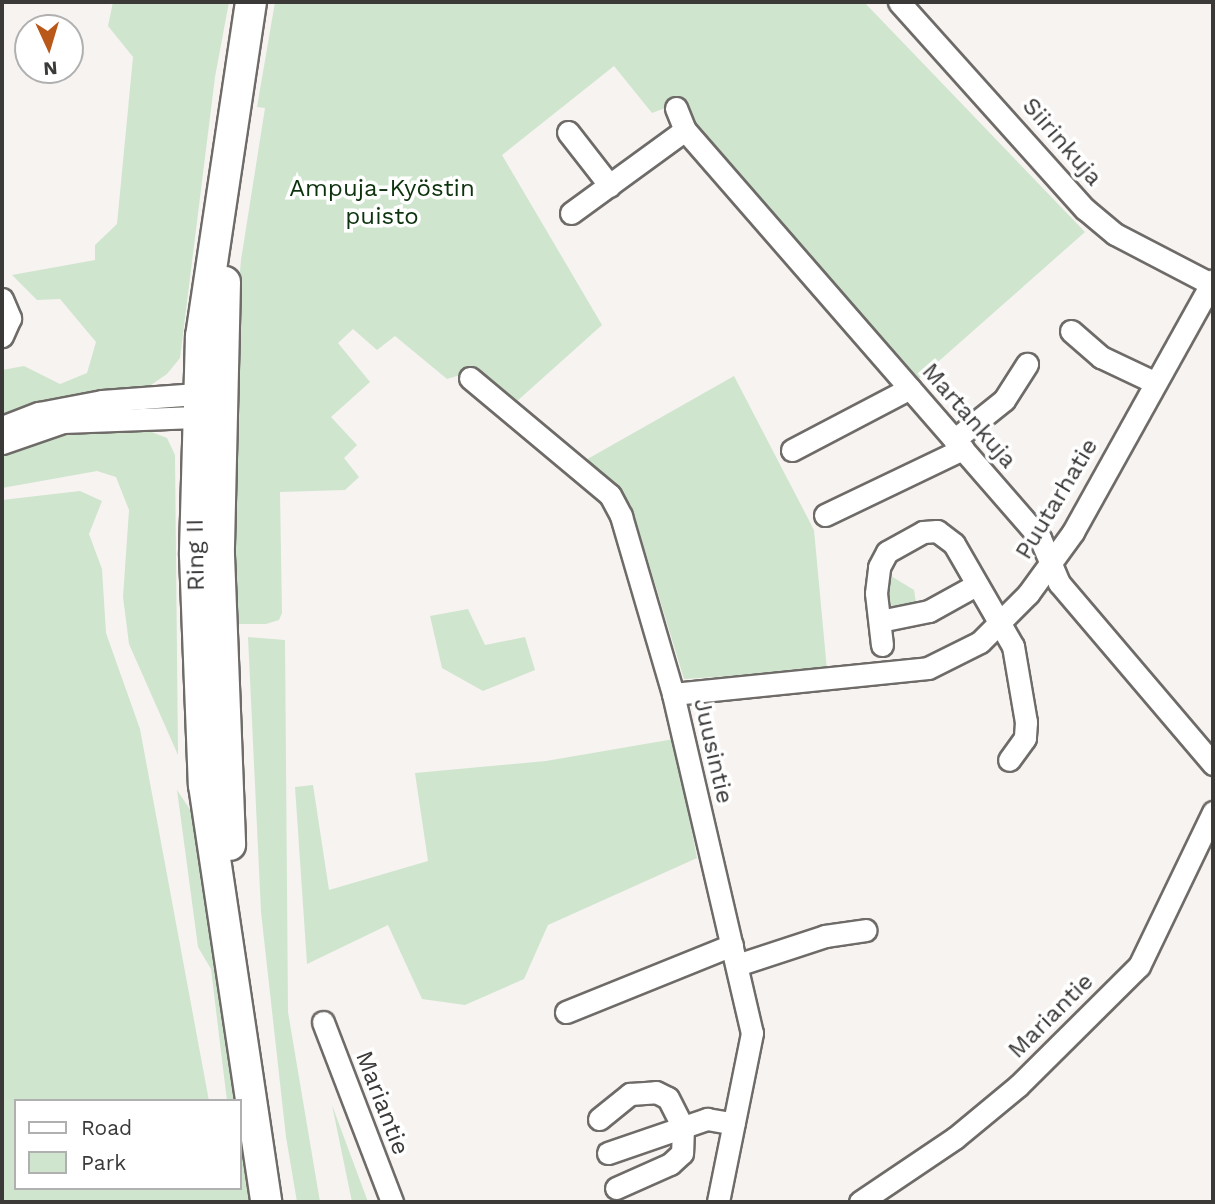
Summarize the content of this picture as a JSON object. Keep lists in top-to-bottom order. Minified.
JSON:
{"streets":{"highway":["Ring II"],"street":["Siirinkuja","Martankuja","Puutarhatie","Juusintie","Mariantie"]},"crossings":[["Siirinkuja","Puutarhatie"],["Martankuja","Puutarhatie"],["Puutarhatie","Juusintie"]],"parks":["Ampuja-Kyöstin puisto"],"legend":["Road","Park"],"north":"bottom"}
